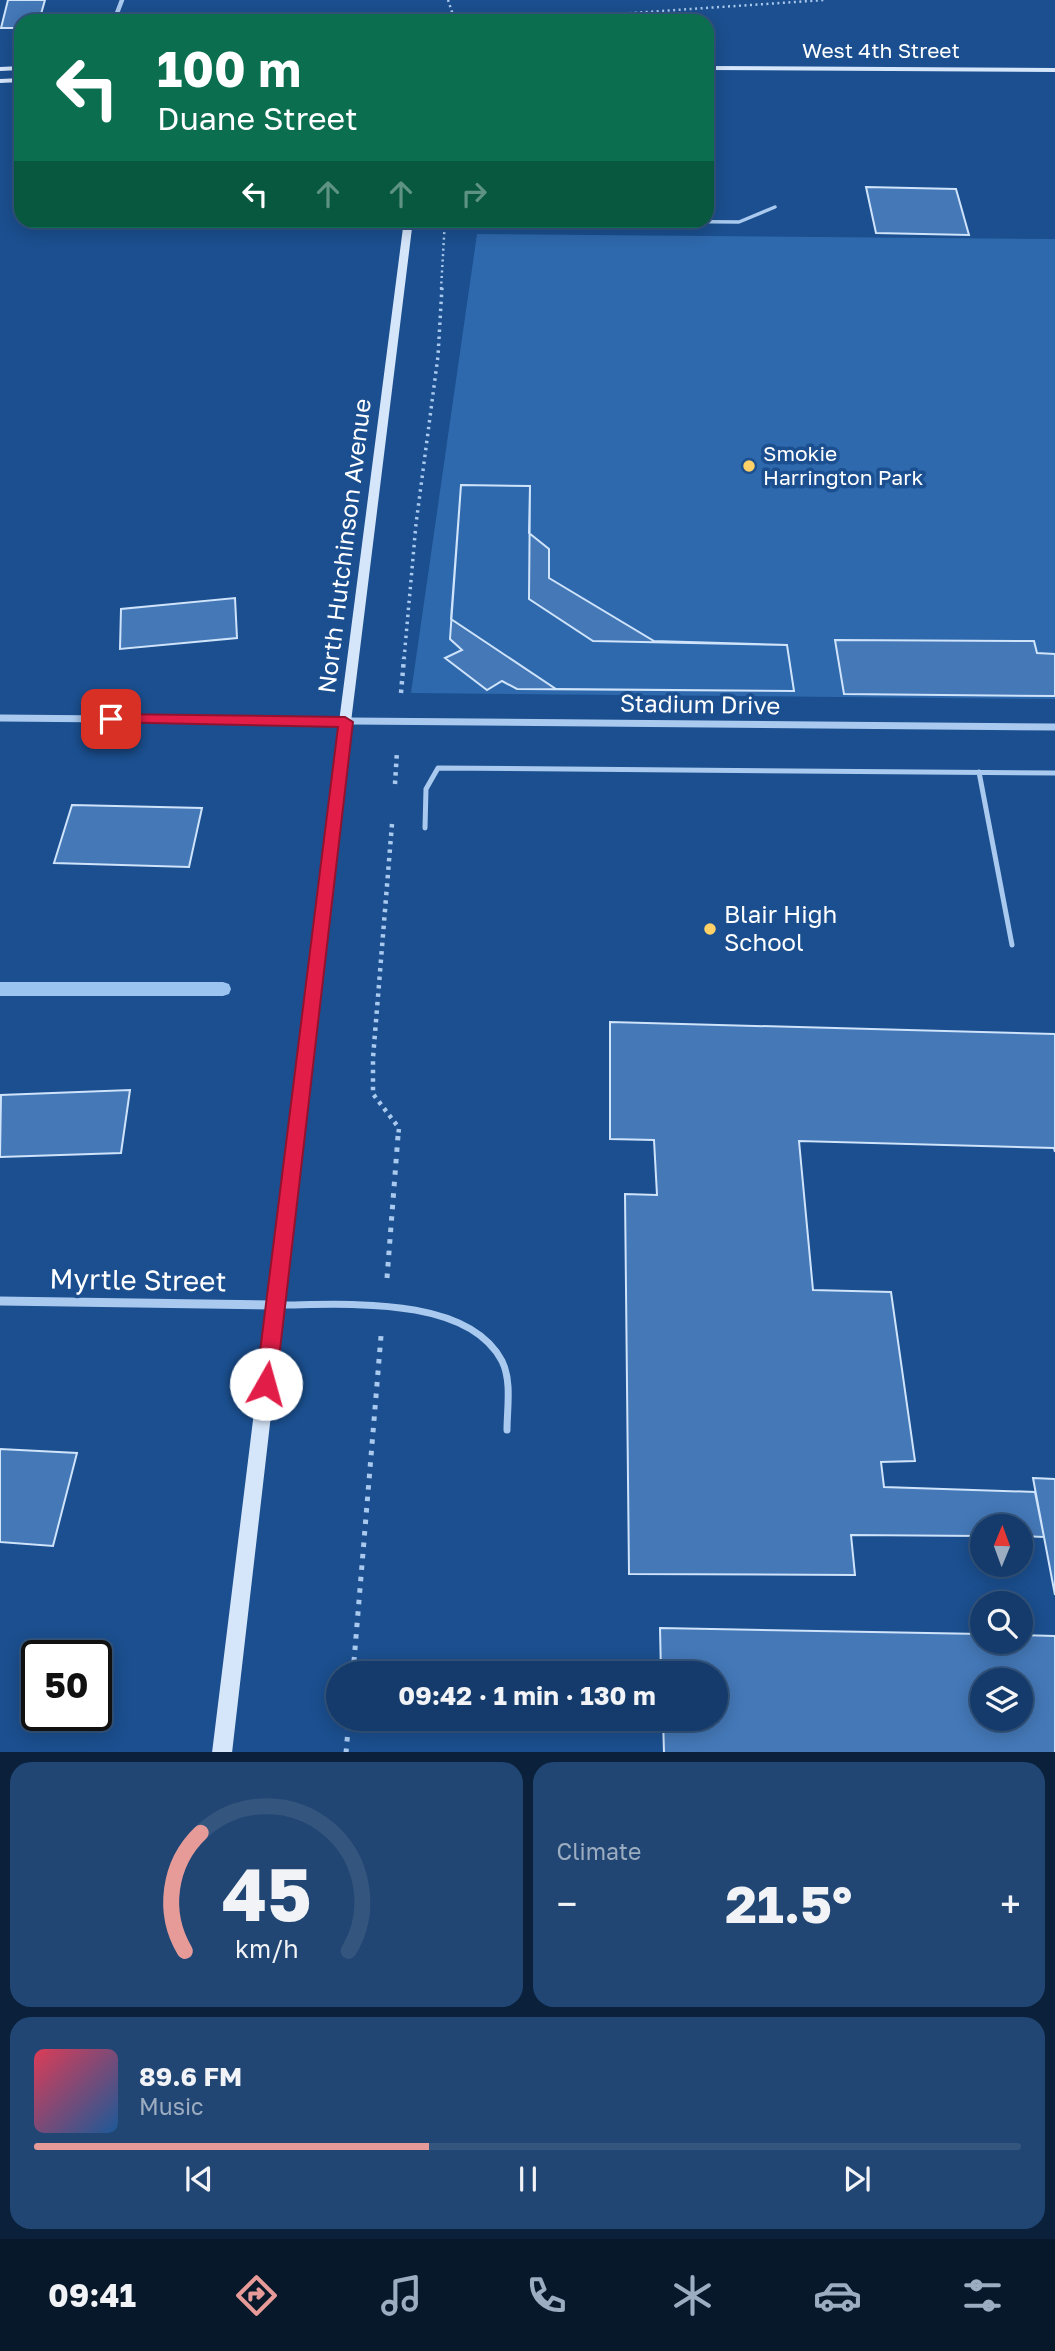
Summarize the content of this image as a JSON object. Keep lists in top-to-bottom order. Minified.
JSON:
{"streets":{"main road":["West 4th Street","North Hutchinson Avenue"],"street":["Stadium Drive","Myrtle Street"]},"crossings":[["North Hutchinson Avenue","Stadium Drive"],["North Hutchinson Avenue","Myrtle Street"]],"places":["Smokie Harrington Park","Blair High School"],"north":"top","page":{"turn":["100 m","Duane Street"],"limit":"50","trip":"09:42 · 1 min · 130 m","tile":"Climate","heat":["−","21.5°","+"],"song":["89.6 FM","Music"],"tabs":"09:41","gauge":["45","km/h"]}}
